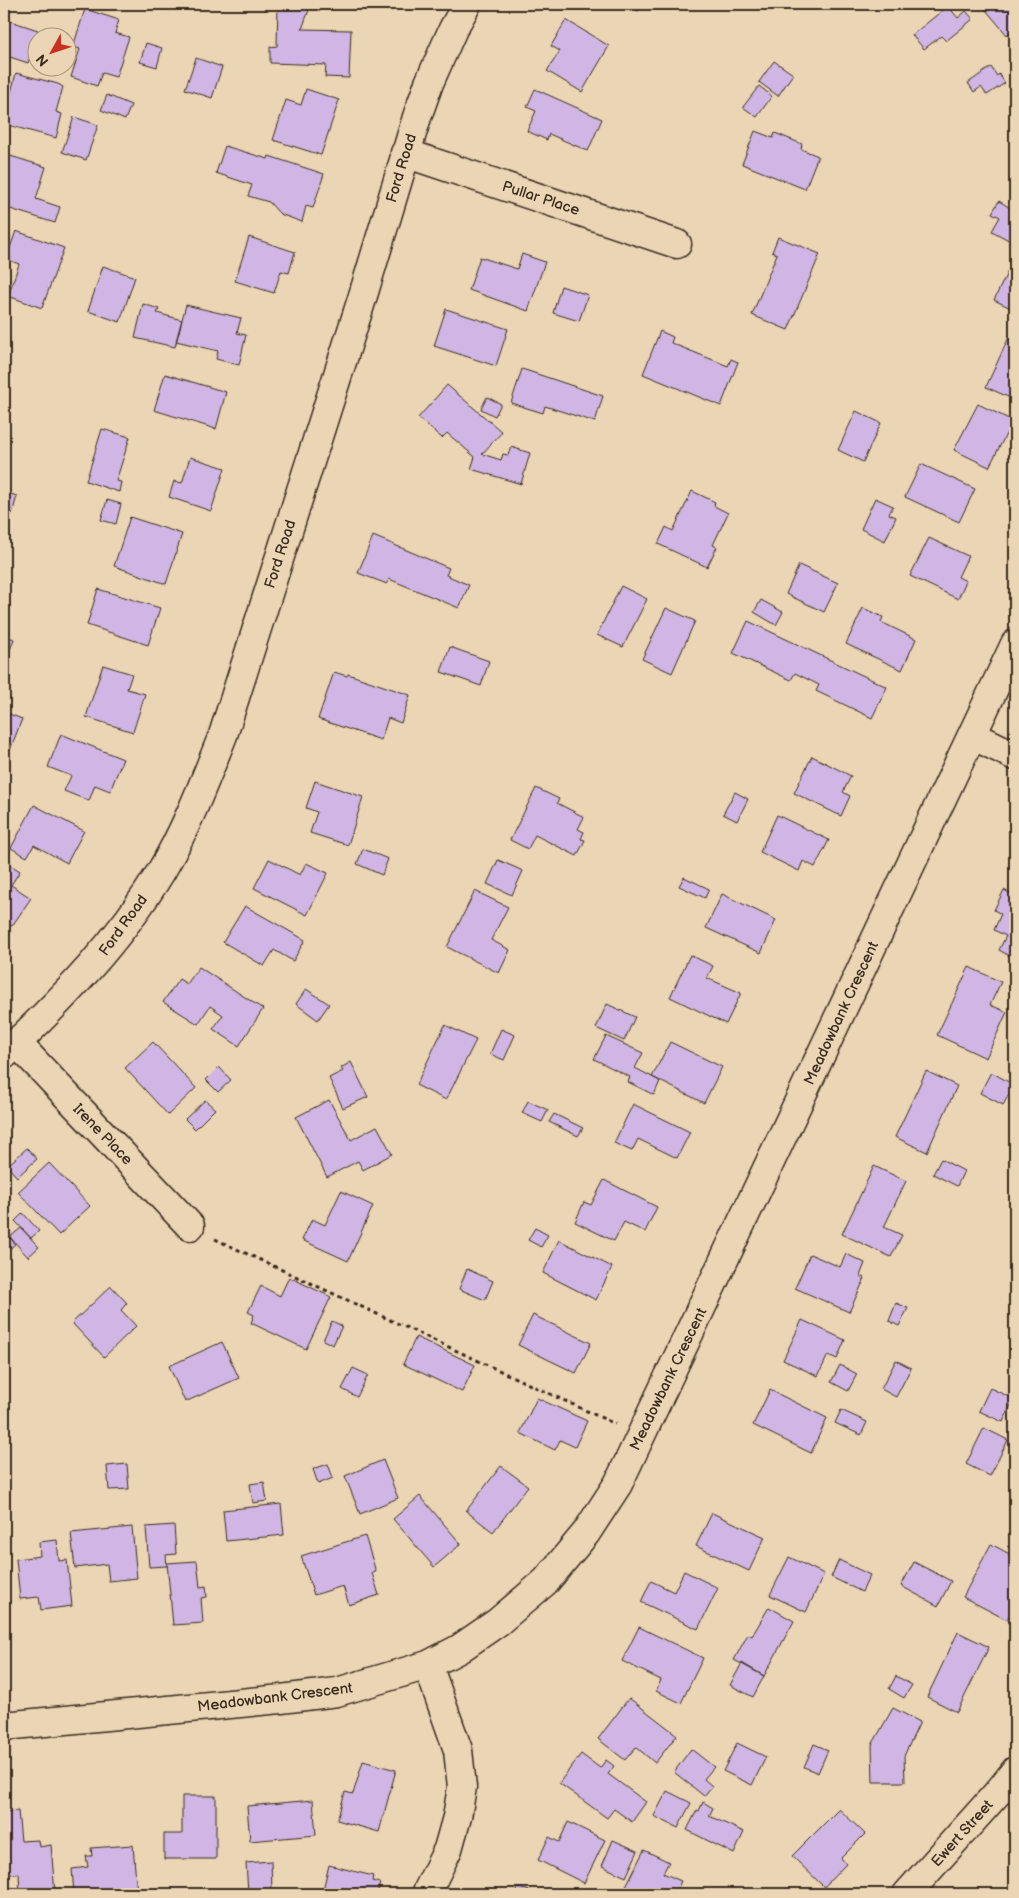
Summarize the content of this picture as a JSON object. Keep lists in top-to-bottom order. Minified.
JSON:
{"streets":{"street":["Ford Road","Pullar Place","Meadowbank Crescent","Irene Place","Ewert Street"]},"crossings":[["Ford Road","Pullar Place"],["Ford Road","Irene Place"]],"north":"bottom left"}
